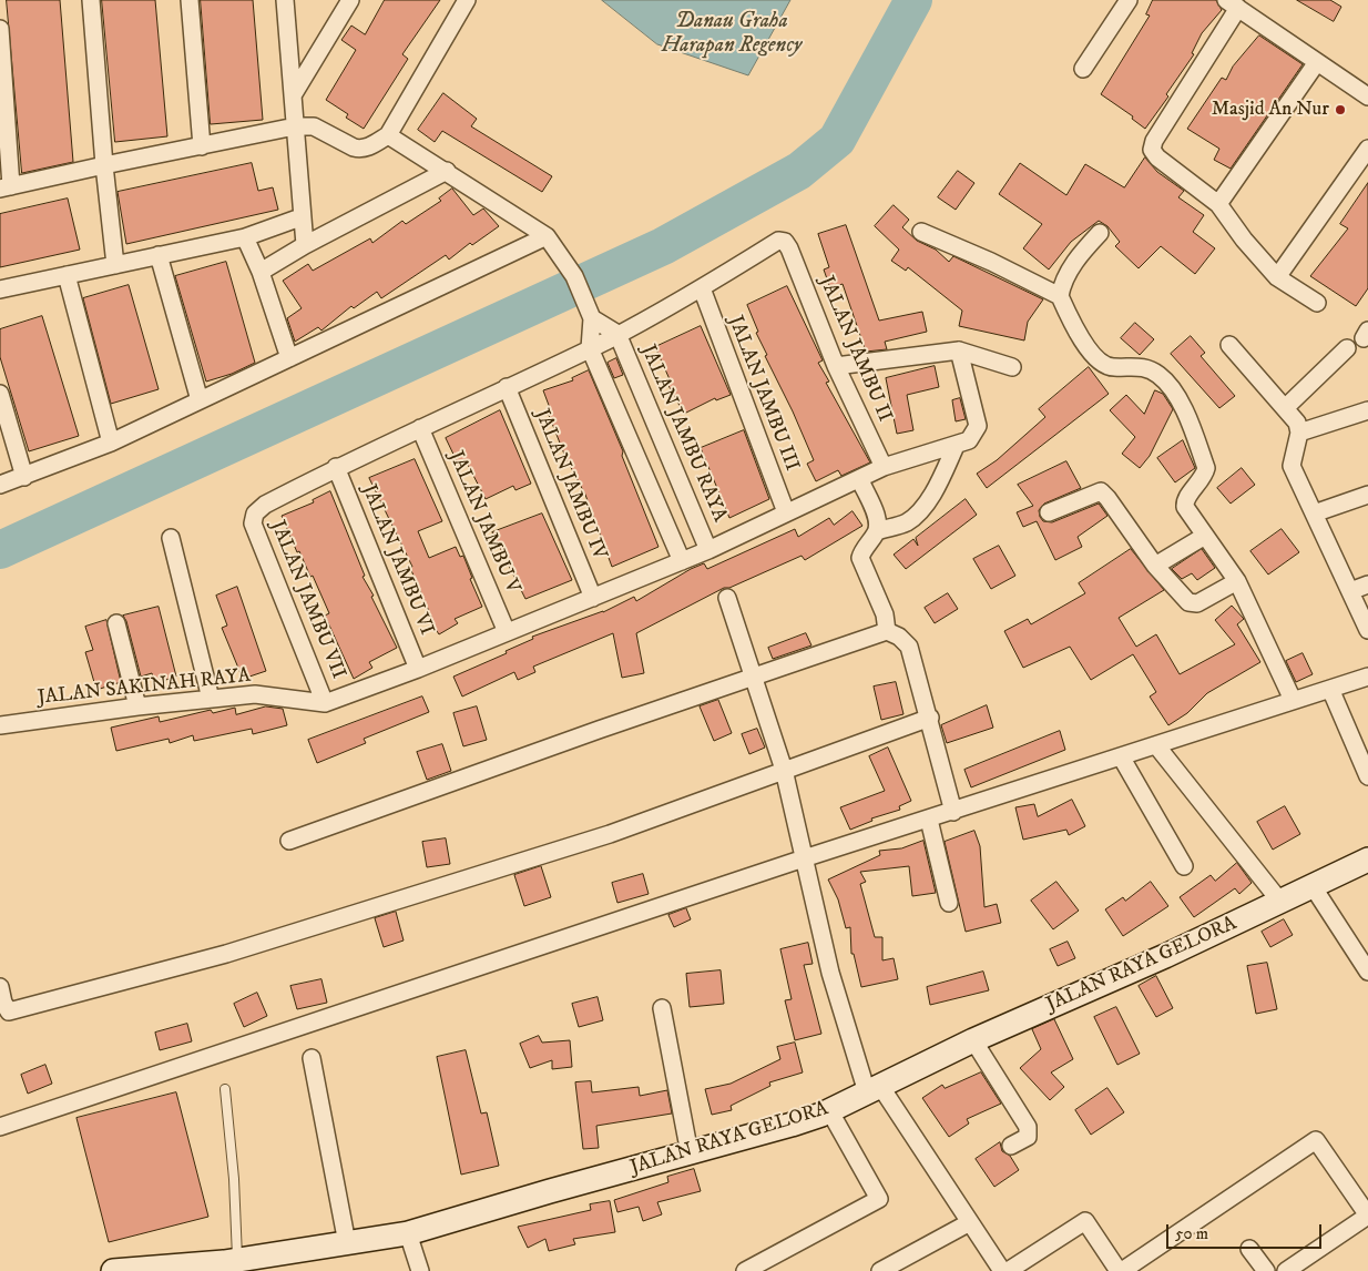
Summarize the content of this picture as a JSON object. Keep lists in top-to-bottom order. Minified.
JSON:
{"streets":{"street":["JALAN JAMBU II","JALAN JAMBU III","JALAN JAMBU RAYA","JALAN JAMBU IV","JALAN JAMBU V","JALAN JAMBU VI","JALAN JAMBU VII","JALAN SAKINAH RAYA","JALAN RAYA GELORA"]},"crossings":[["JALAN JAMBU II","JALAN JAMBU III"],["JALAN JAMBU VI","JALAN JAMBU VII"],["JALAN JAMBU VII","JALAN SAKINAH RAYA"]],"water":["Danau Graha Harapan Regency"],"places":["Masjid An Nur"],"scale_bar":"50 m"}
